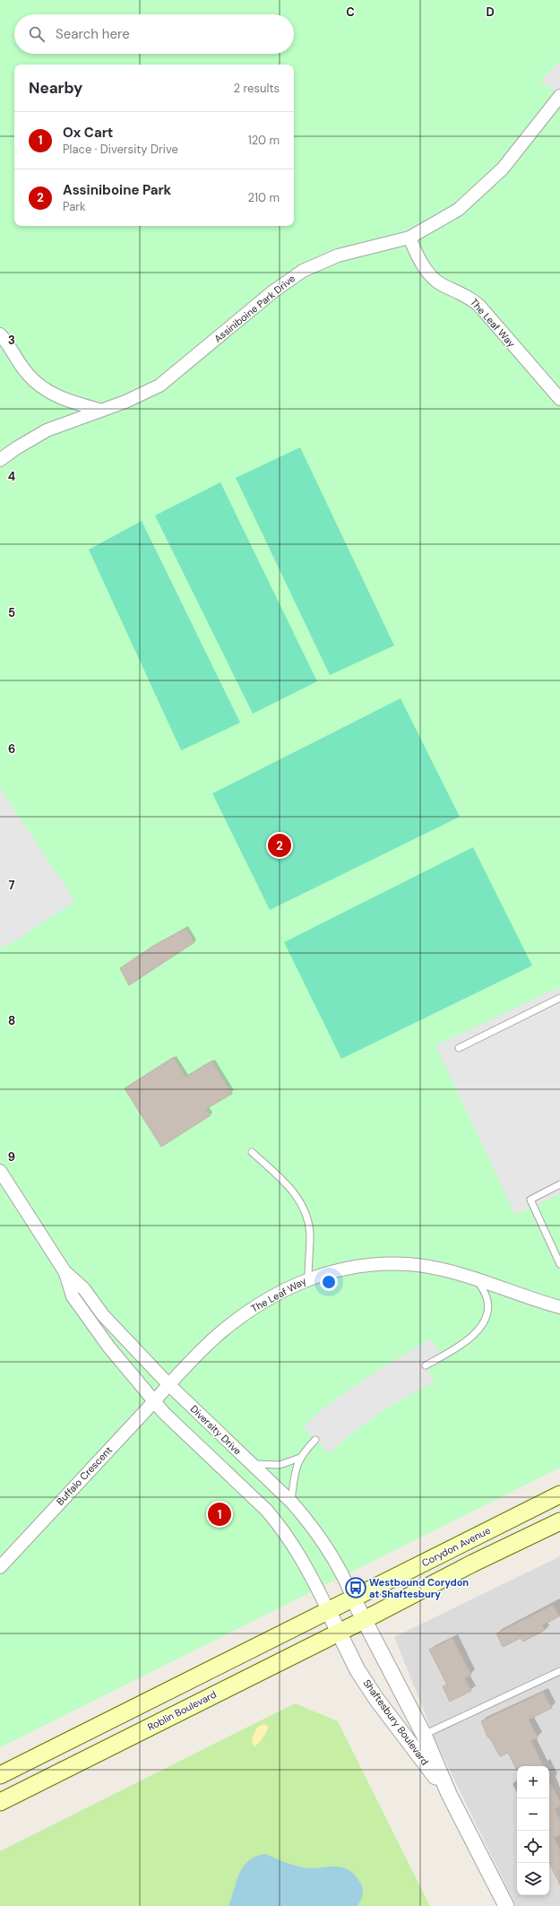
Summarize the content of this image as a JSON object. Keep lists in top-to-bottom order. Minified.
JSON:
{"streets":{"main road":["Corydon Avenue","Roblin Boulevard"],"street":["Assiniboine Park Drive","The Leaf Way","Diversity Drive","Buffalo Crescent","Shaftesbury Boulevard"]},"crossings":[["Assiniboine Park Drive","The Leaf Way"],["The Leaf Way","Diversity Drive"],["The Leaf Way","Buffalo Crescent"],["Diversity Drive","Buffalo Crescent"],["Diversity Drive","Corydon Avenue"],["Diversity Drive","Shaftesbury Boulevard"],["Corydon Avenue","Shaftesbury Boulevard"],["Roblin Boulevard","Shaftesbury Boulevard"]],"places":{"bus stop":["Westbound Corydon at Shaftesbury"]},"page":{"search":"Search here","heading":["Nearby","2 results"],"list":[{"mark":"1","name":"Ox Cart","note":"Place · Diversity Drive","value":"120 m"},{"mark":"2","name":"Assiniboine Park","note":"Park","value":"210 m"}],"pins":["2","1"],"map_buttons":["+","−"]},"grid":{"columns":["C","D"],"rows":["3","4","5","6","7","8","9"]}}
